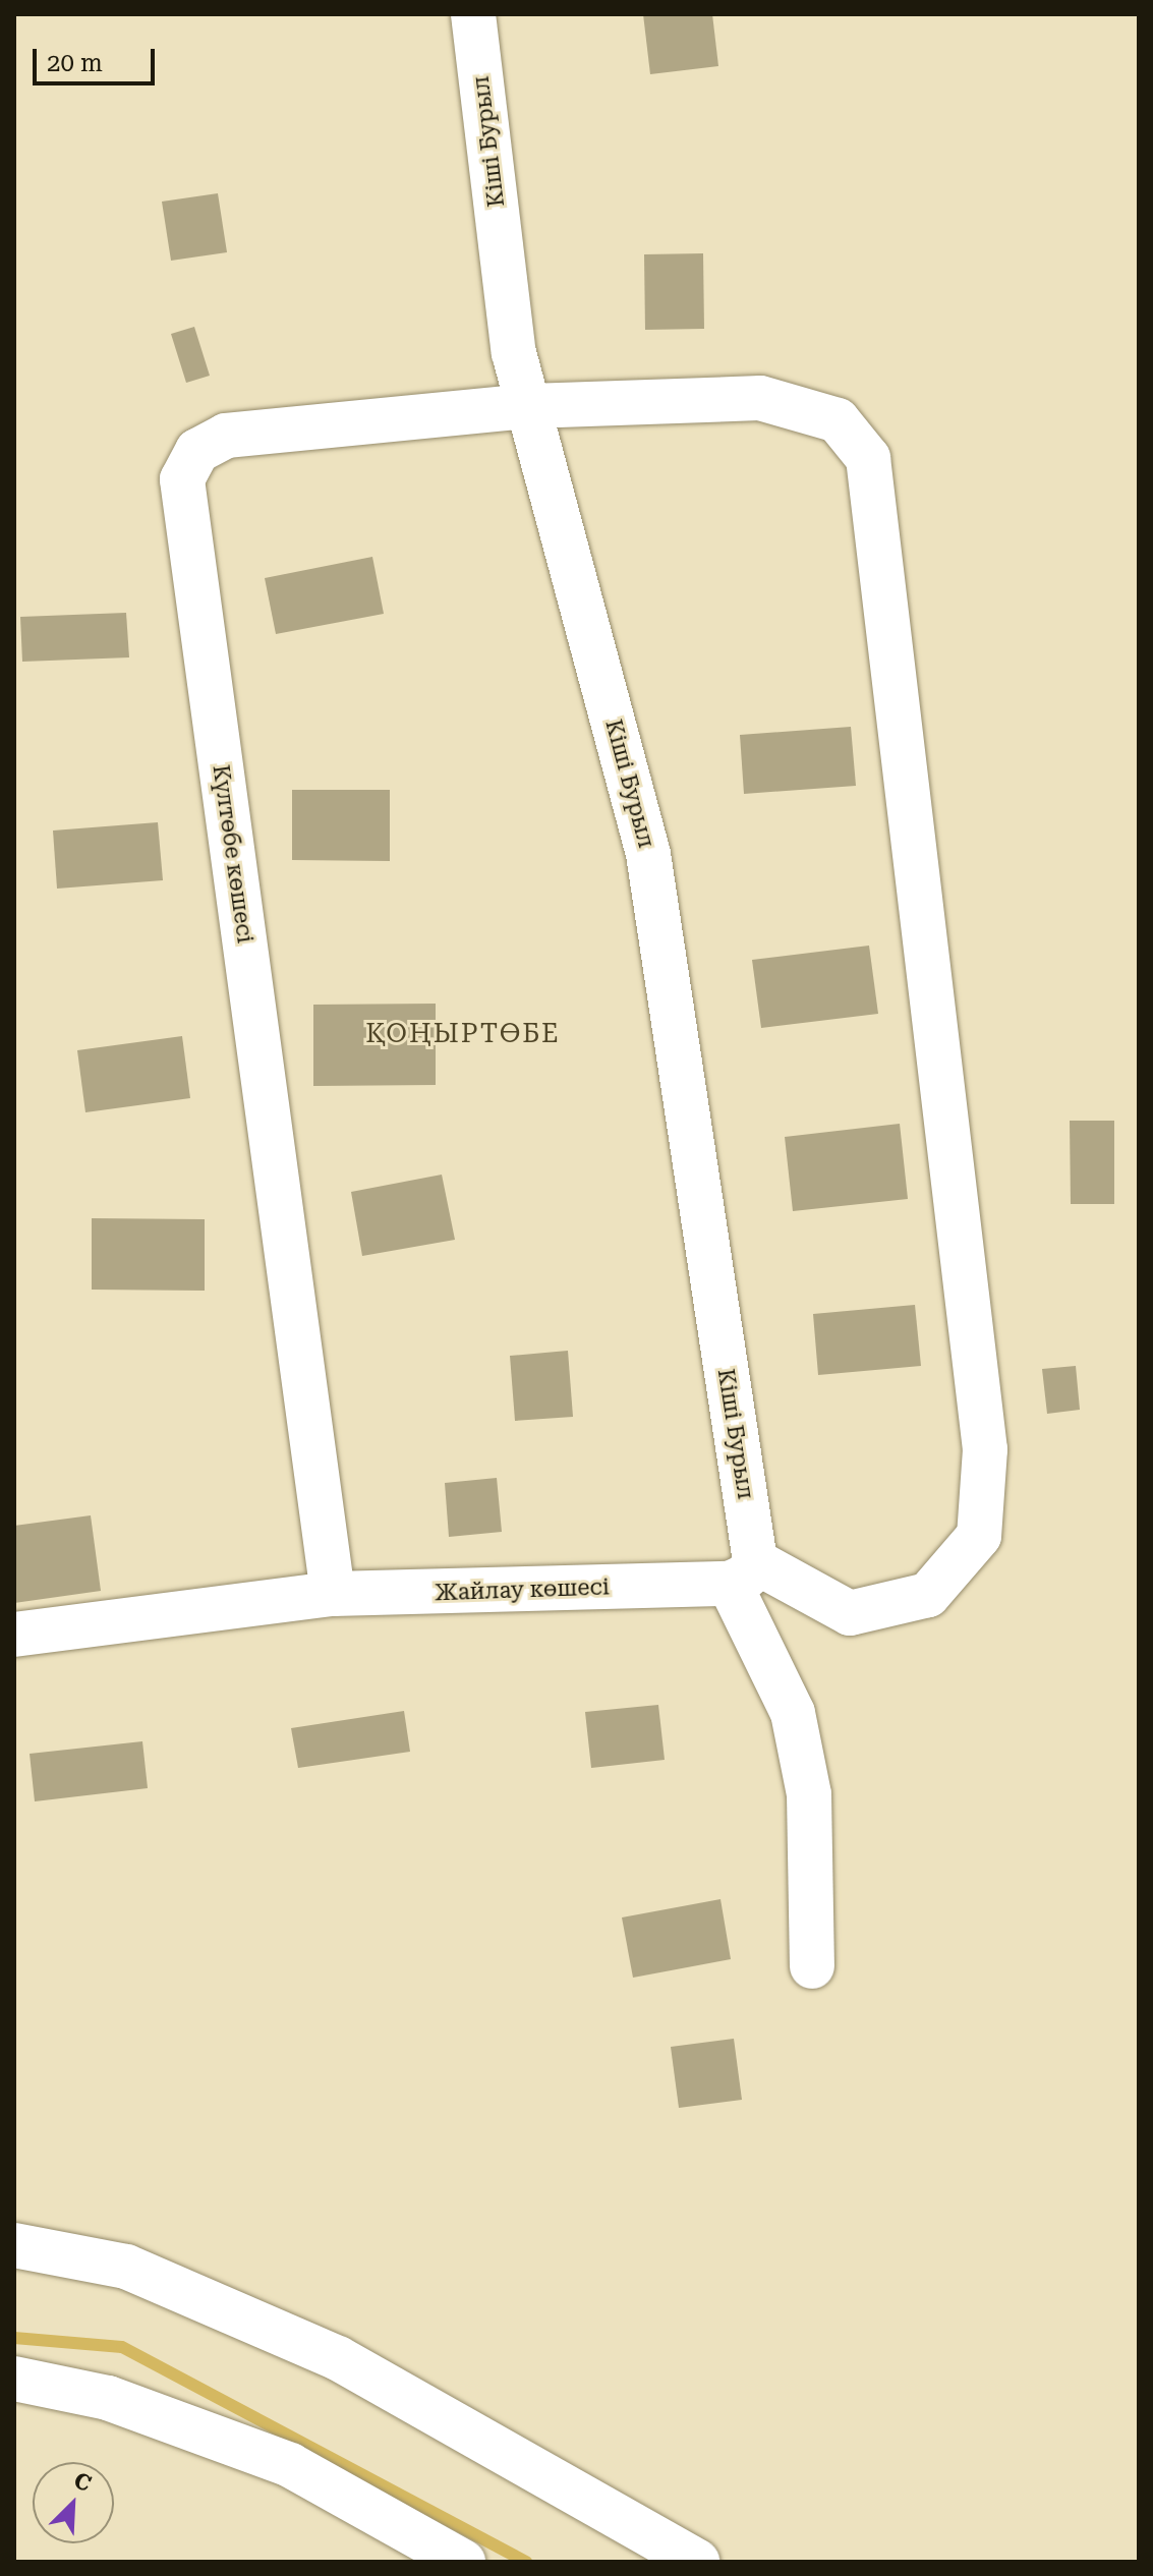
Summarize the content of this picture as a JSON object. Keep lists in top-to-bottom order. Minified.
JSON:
{"streets":{"street":["Кіші Бурыл","Күлтөбе көшесі","Жайлау көшесі"]},"crossings":[["Кіші Бурыл","Күлтөбе көшесі"],["Кіші Бурыл","Жайлау көшесі"],["Күлтөбе көшесі","Жайлау көшесі"]],"districts":["ҚОҢЫРТӨБЕ"],"scale_bar":"20 m","north":"top right"}
